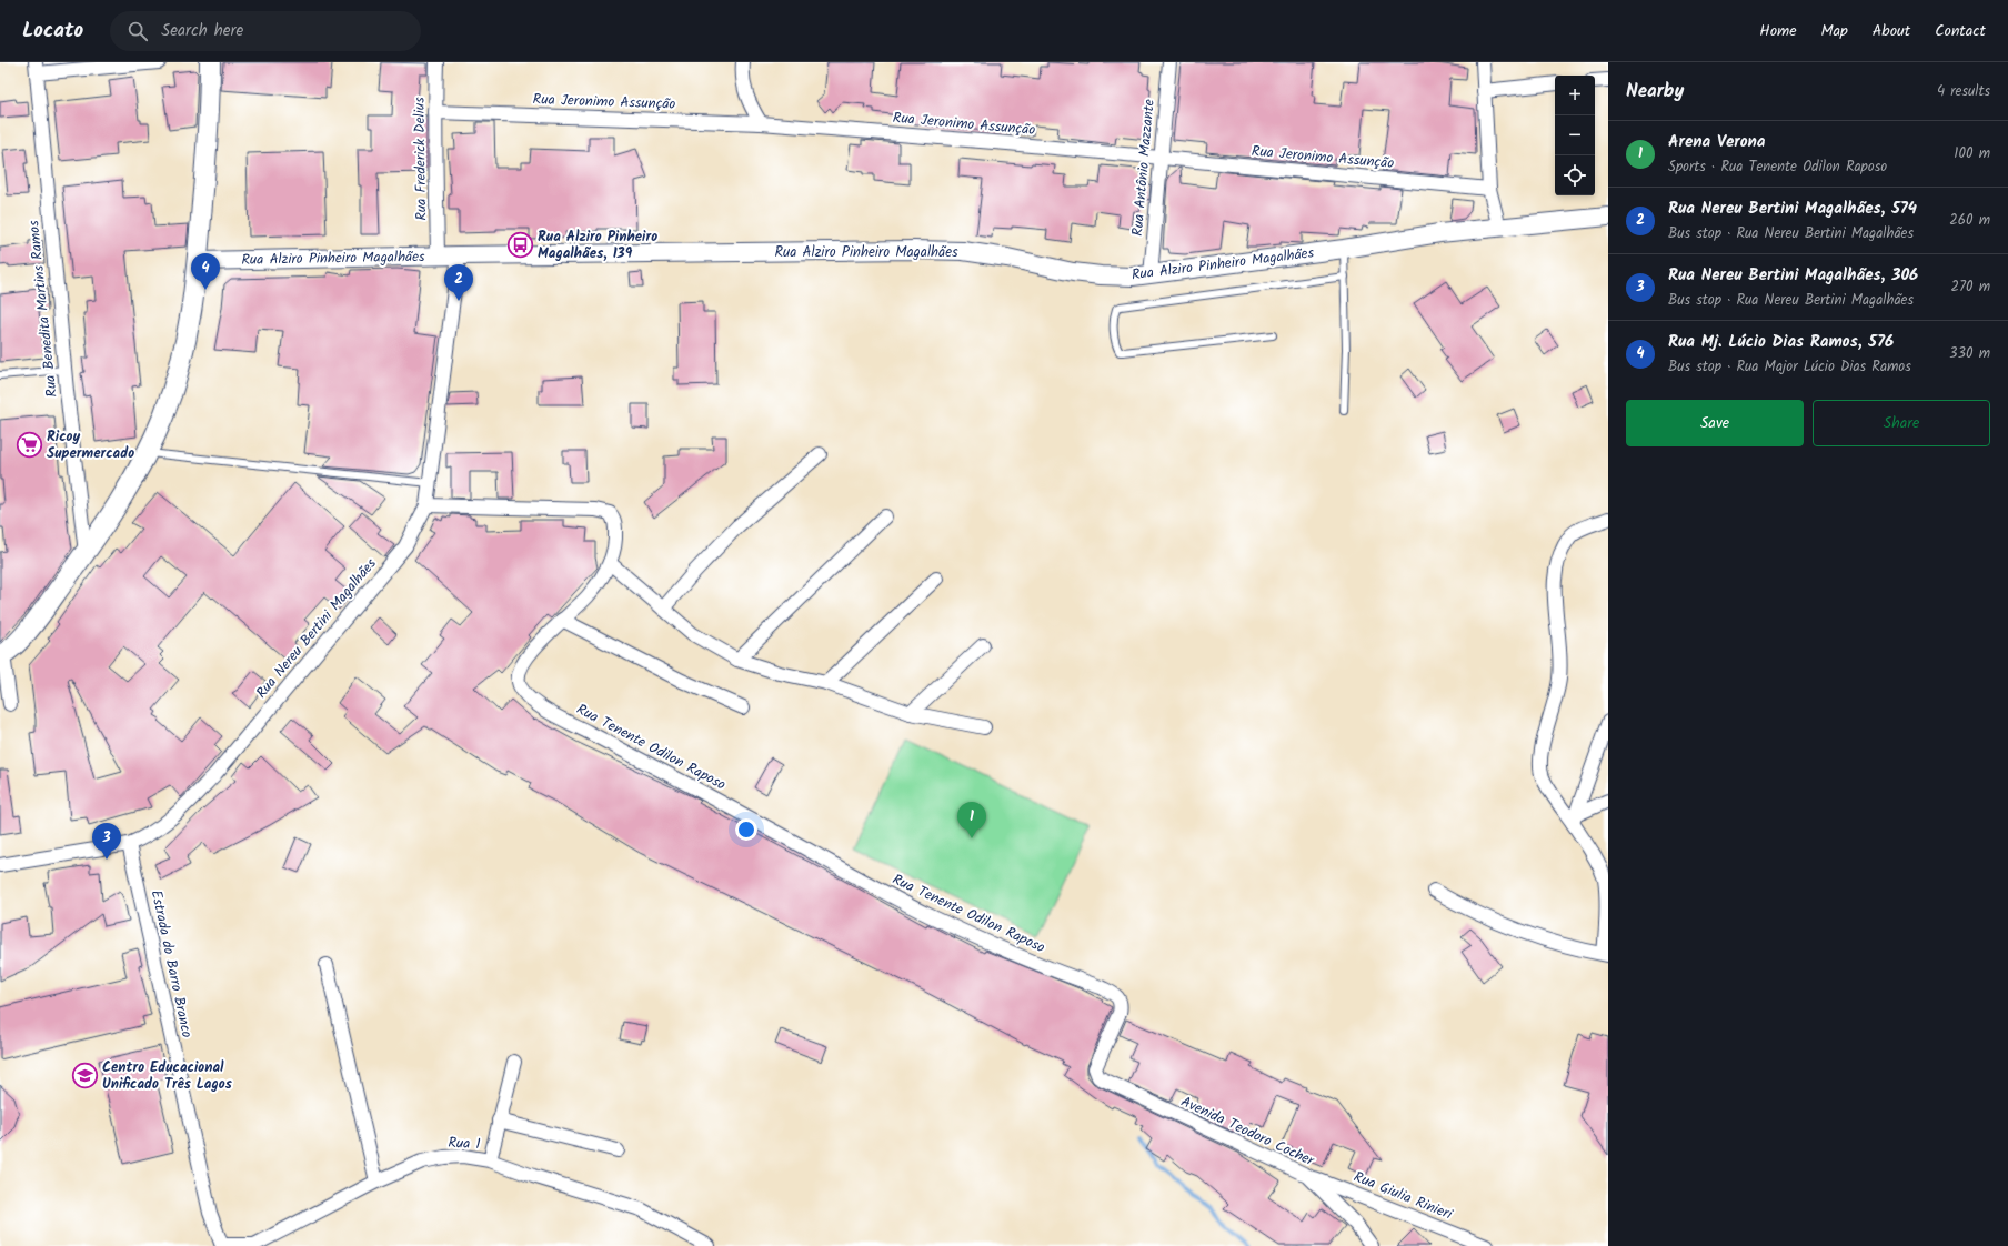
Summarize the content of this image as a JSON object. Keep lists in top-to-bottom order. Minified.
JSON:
{"streets":{"street":["Rua Jeronimo Assunção","Rua Frederick Delius","Rua Antônio Mazzante","Rua Alziro Pinheiro Magalhães","Rua Benedita Martins Ramos","Rua Nereu Bertini Magalhães","Rua Tenente Odilon Raposo","Estrada do Barro Branco","Avenida Teodoro Cocher","Rua 1","Rua Giulia Rinieri"]},"crossings":[["Rua Jeronimo Assunção","Rua Frederick Delius"],["Rua Jeronimo Assunção","Rua Antônio Mazzante"],["Rua Frederick Delius","Rua Alziro Pinheiro Magalhães"],["Rua Antônio Mazzante","Rua Alziro Pinheiro Magalhães"],["Rua Alziro Pinheiro Magalhães","Rua Nereu Bertini Magalhães"],["Rua Nereu Bertini Magalhães","Rua Tenente Odilon Raposo"],["Rua Nereu Bertini Magalhães","Estrada do Barro Branco"],["Rua Tenente Odilon Raposo","Avenida Teodoro Cocher"],["Estrada do Barro Branco","Rua 1"],["Avenida Teodoro Cocher","Rua Giulia Rinieri"]],"places":{"bus stop":["Rua Alziro Pinheiro Magalhães, 139"],"supermarket":["Ricoy Supermercado"],"school or university":["Centro Educacional Unificado Três Lagos"]},"page":{"header":"Locato","search":"Search here","nav":["Home","Map","About","Contact"],"heading":["Nearby","4 results"],"map_buttons":["+","−"],"list":[{"mark":"1","name":"Arena Verona","note":"Sports · Rua Tenente Odilon Raposo","value":"100 m"},{"mark":"2","name":"Rua Nereu Bertini Magalhães, 574","note":"Bus stop · Rua Nereu Bertini Magalhães","value":"260 m"},{"mark":"3","name":"Rua Nereu Bertini Magalhães, 306","note":"Bus stop · Rua Nereu Bertini Magalhães","value":"270 m"},{"mark":"4","name":"Rua Mj. Lúcio Dias Ramos, 576","note":"Bus stop · Rua Major Lúcio Dias Ramos","value":"330 m"}],"pins":["4","2","1","3"],"buttons":["Save","Share"]}}
